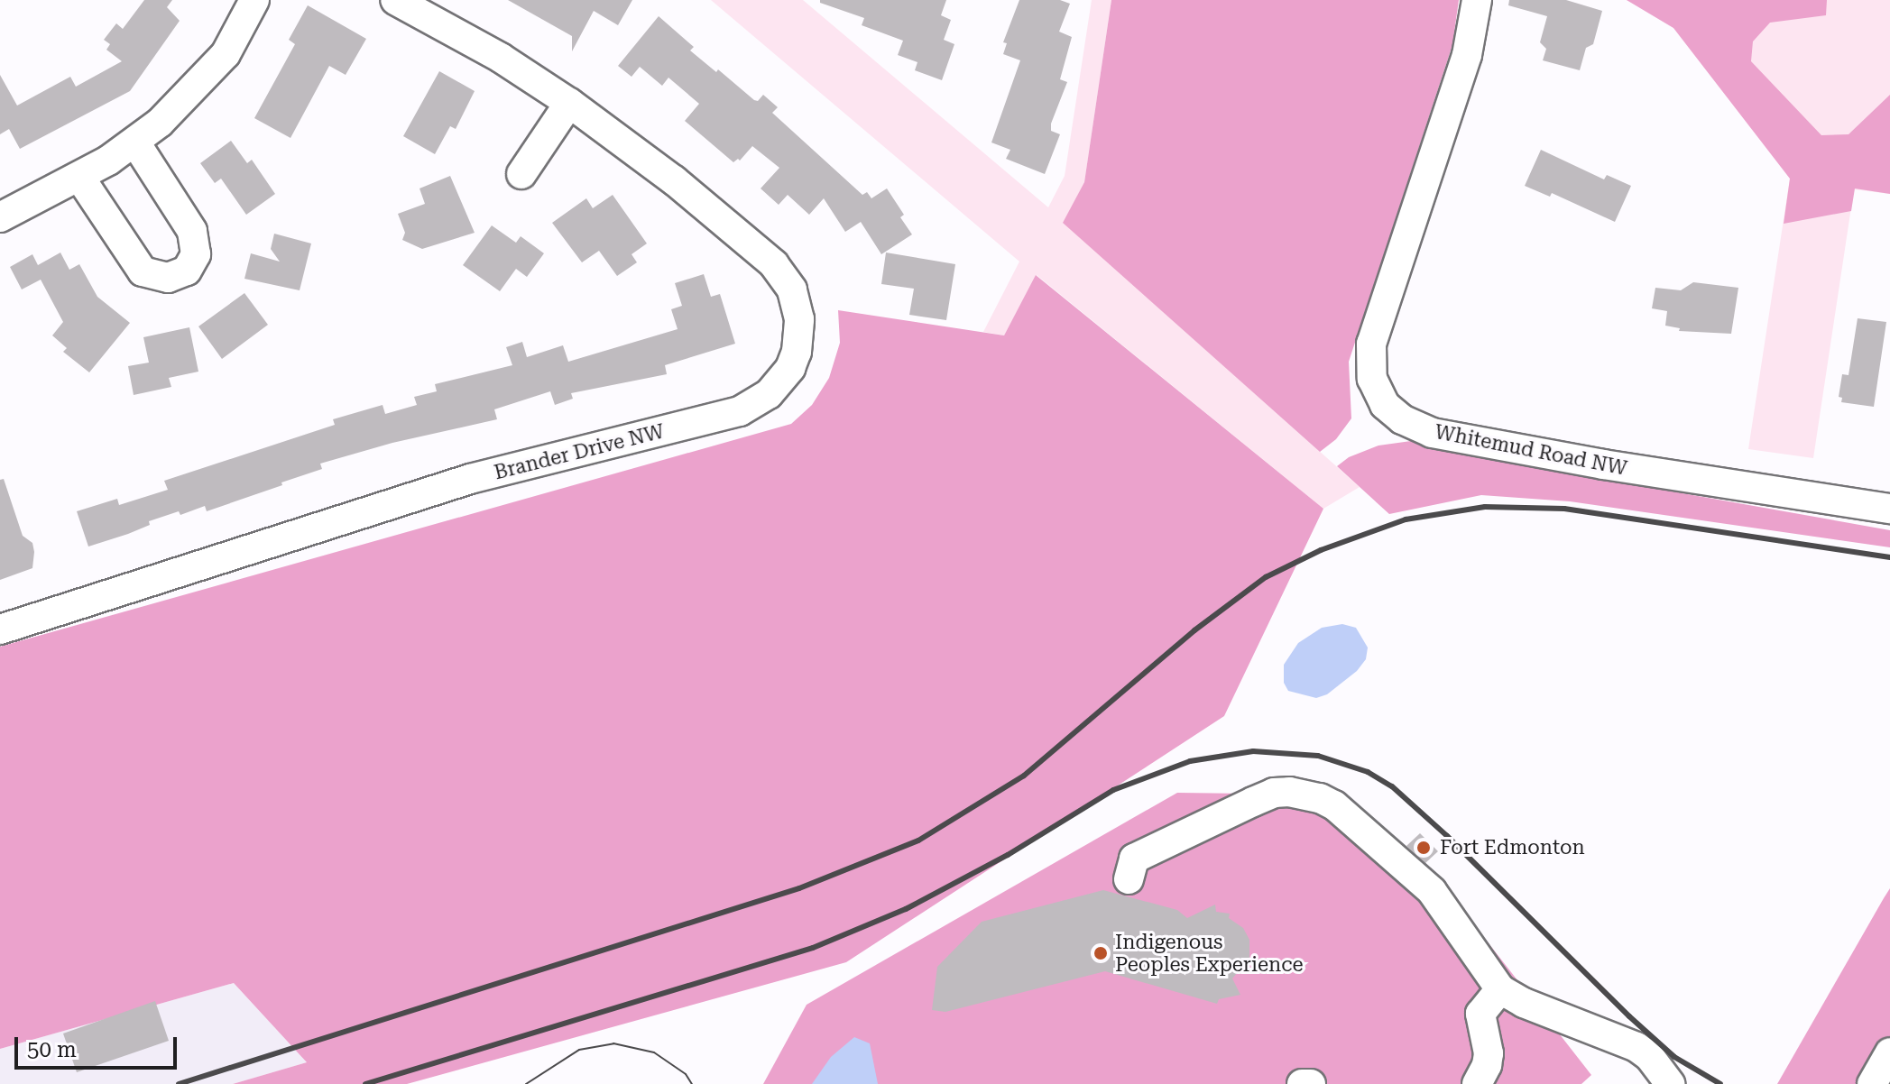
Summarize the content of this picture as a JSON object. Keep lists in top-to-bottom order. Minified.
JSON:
{"streets":{"street":["Whitemud Road NW","Brander Drive NW"]},"places":["Fort Edmonton","Indigenous Peoples Experience"],"scale_bar":"50 m"}
